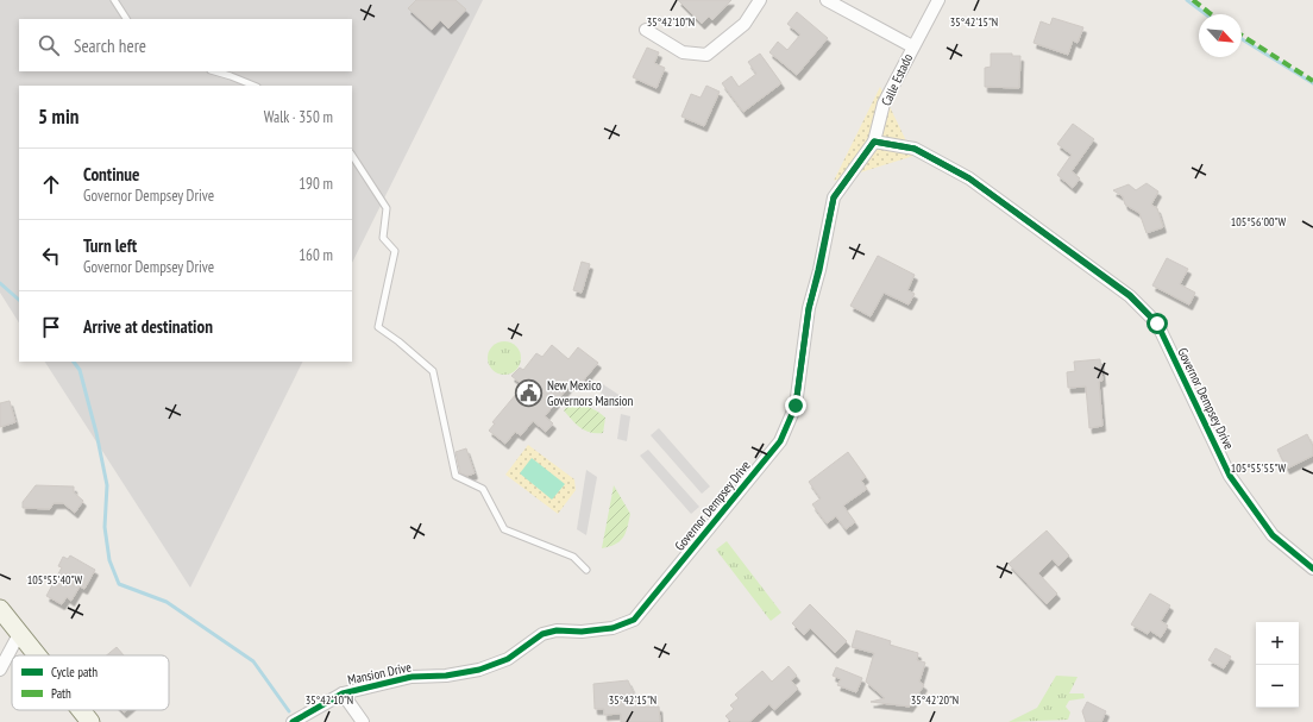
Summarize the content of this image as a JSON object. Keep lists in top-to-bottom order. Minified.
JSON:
{"streets":{"street":["Calle Estado","Governor Dempsey Drive","Mansion Drive"]},"crossings":[["Calle Estado","Governor Dempsey Drive"],["Governor Dempsey Drive","Mansion Drive"]],"places":{"public building":["New Mexico Governors Mansion"]},"legend":["Cycle path","Path"],"north":"bottom right","page":{"search":"Search here","heading":["5 min","Walk · 350 m"],"list":[["Continue","Governor Dempsey Drive","190 m"],["Turn left","Governor Dempsey Drive","160 m"],"Arrive at destination"],"map_buttons":["+","−"]},"coordinates":["35°42'10\"N","35°42'15\"N","105°56'00\"W","105°55'55\"W","105°55'40\"W","35°42'20\"N"]}
